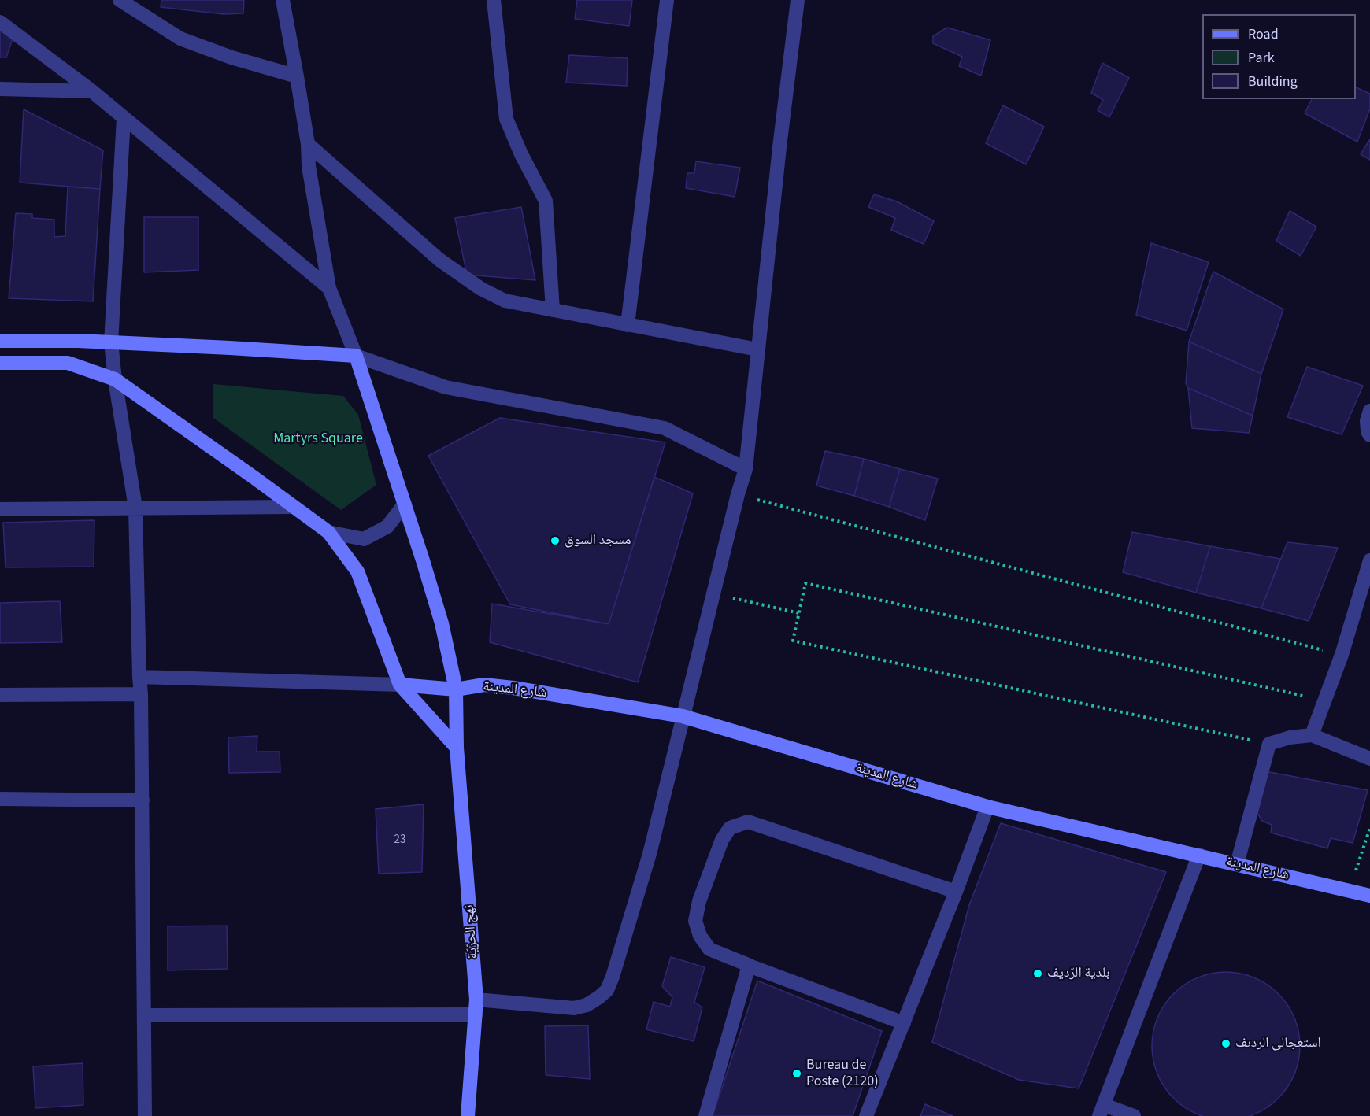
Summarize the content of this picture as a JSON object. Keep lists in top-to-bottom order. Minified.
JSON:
{"streets":{"street":["شارع المدينة","نهج الحرّيّة"]},"crossings":[["شارع المدينة","نهج الحرّيّة"]],"parks":["Martyrs Square"],"places":["مسجد السوق","بلدية الرّديف","استعجالى الردىف","Bureau de Poste (2120)"],"house_numbers":["23"],"legend":["Road","Park","Building"]}
